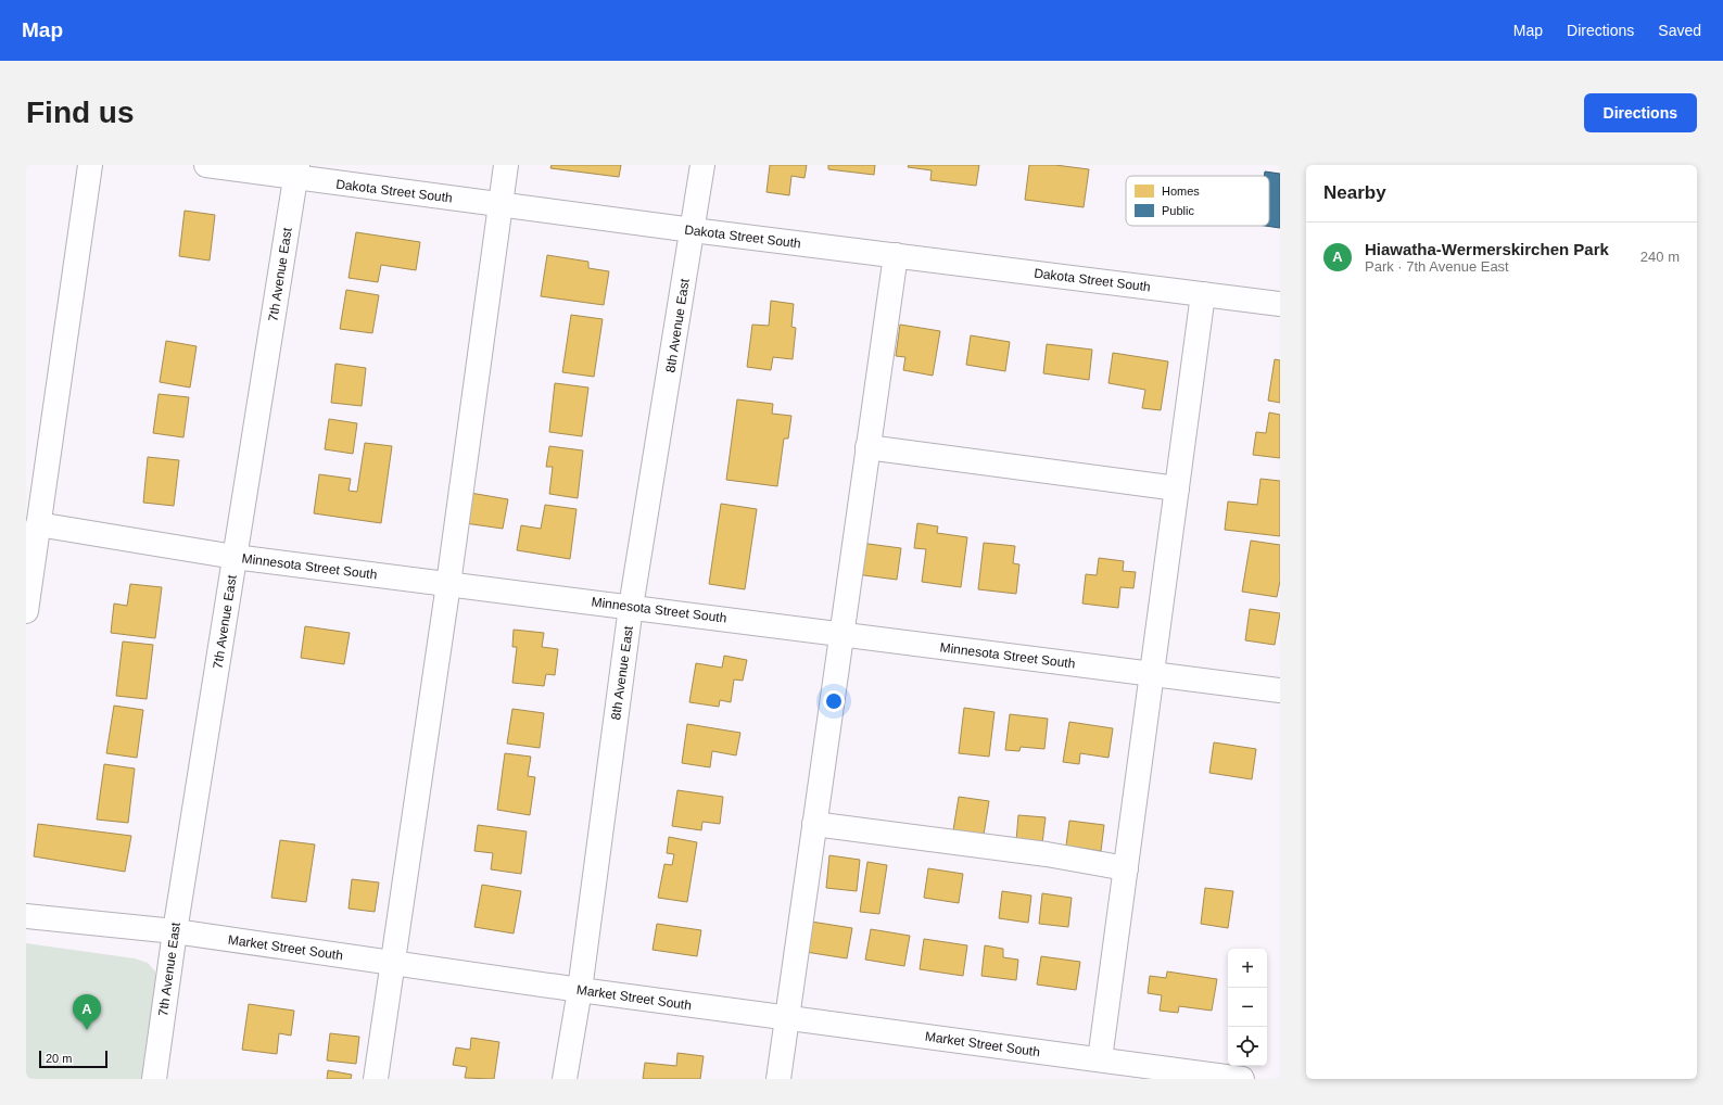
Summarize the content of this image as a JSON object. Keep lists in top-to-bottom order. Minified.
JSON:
{"streets":{"street":["Dakota Street South","7th Avenue East","8th Avenue East","Minnesota Street South","Market Street South"]},"crossings":[["Dakota Street South","7th Avenue East"],["Dakota Street South","8th Avenue East"],["7th Avenue East","Minnesota Street South"],["7th Avenue East","Market Street South"],["8th Avenue East","Minnesota Street South"],["8th Avenue East","Market Street South"]],"legend":["Homes","Public"],"scale_bar":"20 m","page":{"header":"Map","nav":["Map","Directions","Saved"],"buttons":"Directions","title":"Find us","heading":"Nearby","list":[{"mark":"A","name":"Hiawatha-Wermerskirchen Park","note":"Park · 7th Avenue East","value":"240 m"}],"map_buttons":["+","−"],"pins":"A","scale":"20 m"}}
